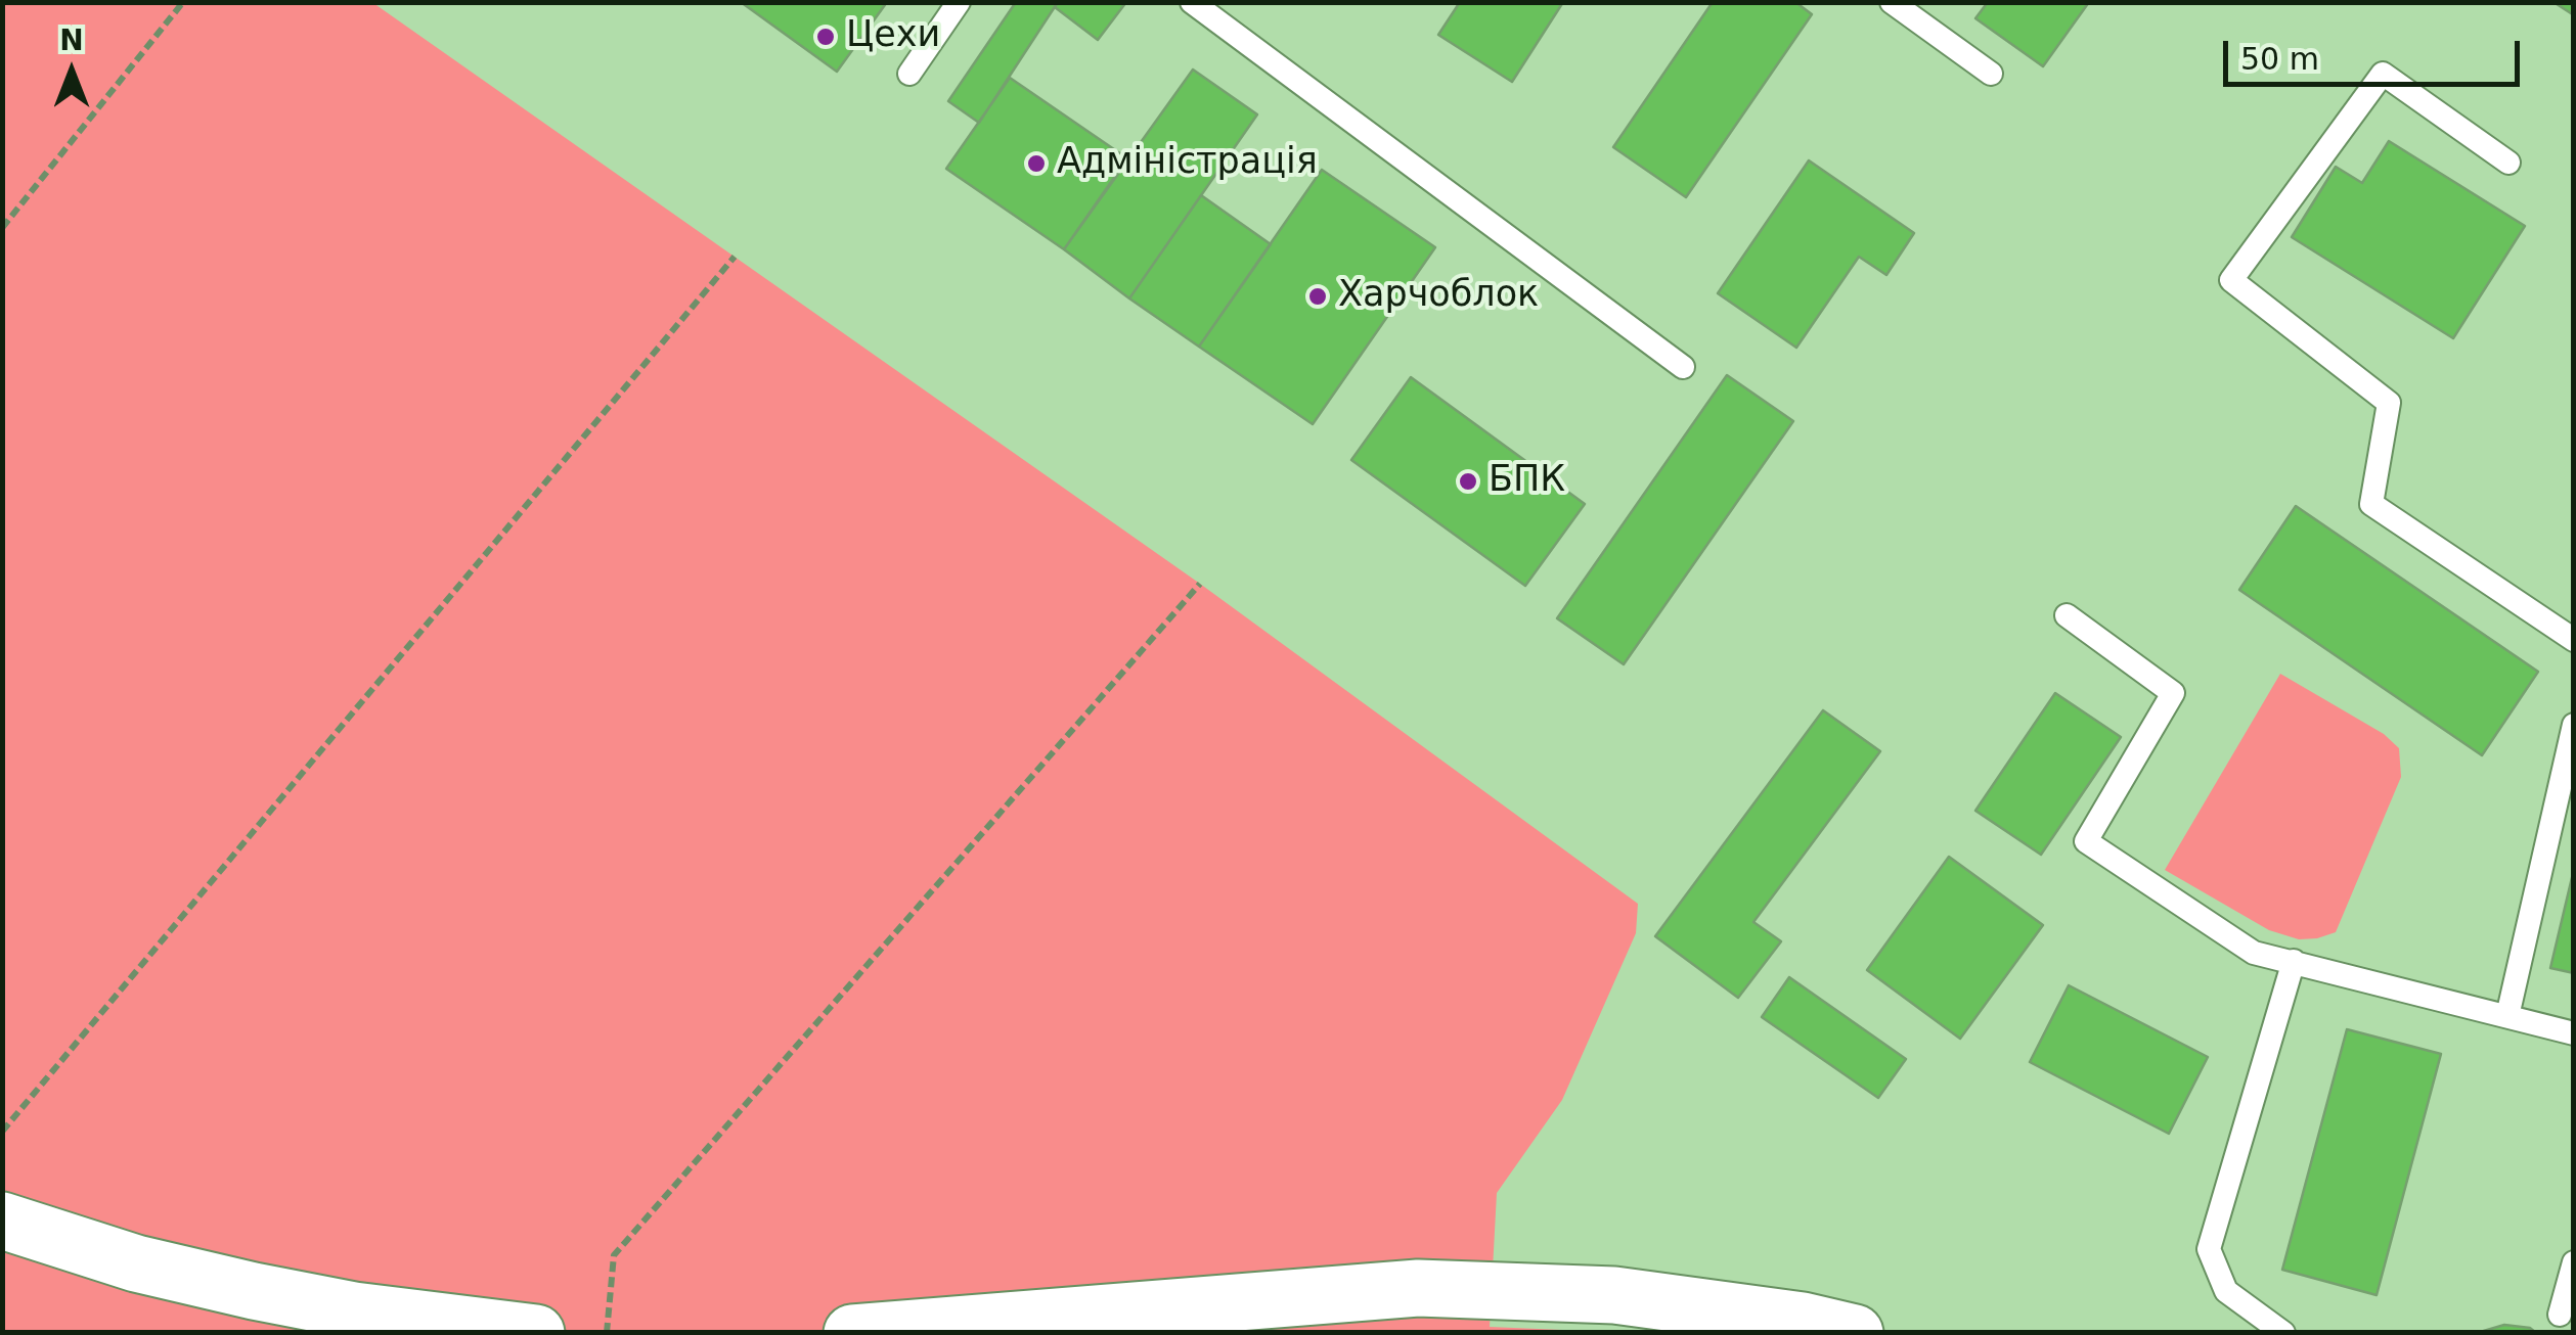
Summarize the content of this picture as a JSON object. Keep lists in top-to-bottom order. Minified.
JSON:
{"places":["Цехи","Адміністрація","Харчоблок","БПК"],"scale_bar":"50 m","north":"top"}
